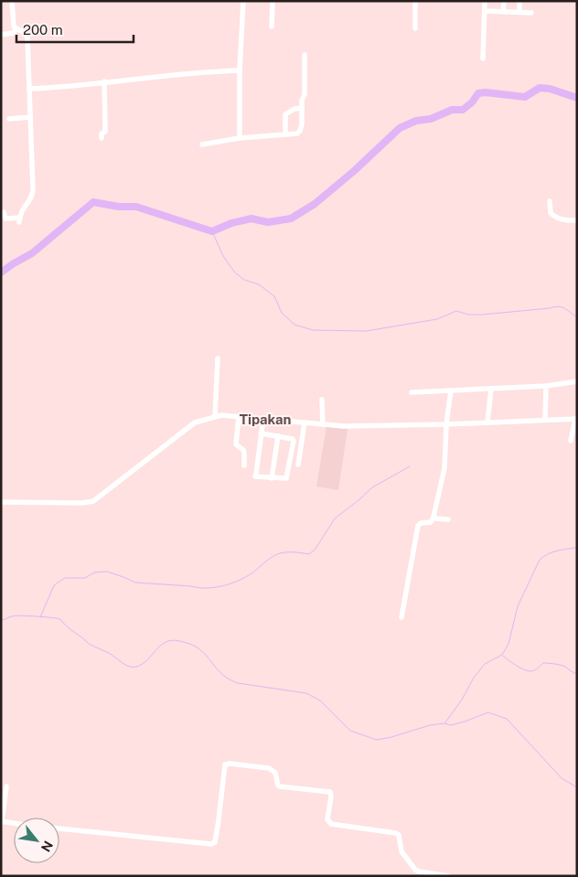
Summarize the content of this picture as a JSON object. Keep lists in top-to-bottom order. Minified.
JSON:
{"districts":["Tipakan"],"scale_bar":"200 m","north":"bottom right"}
